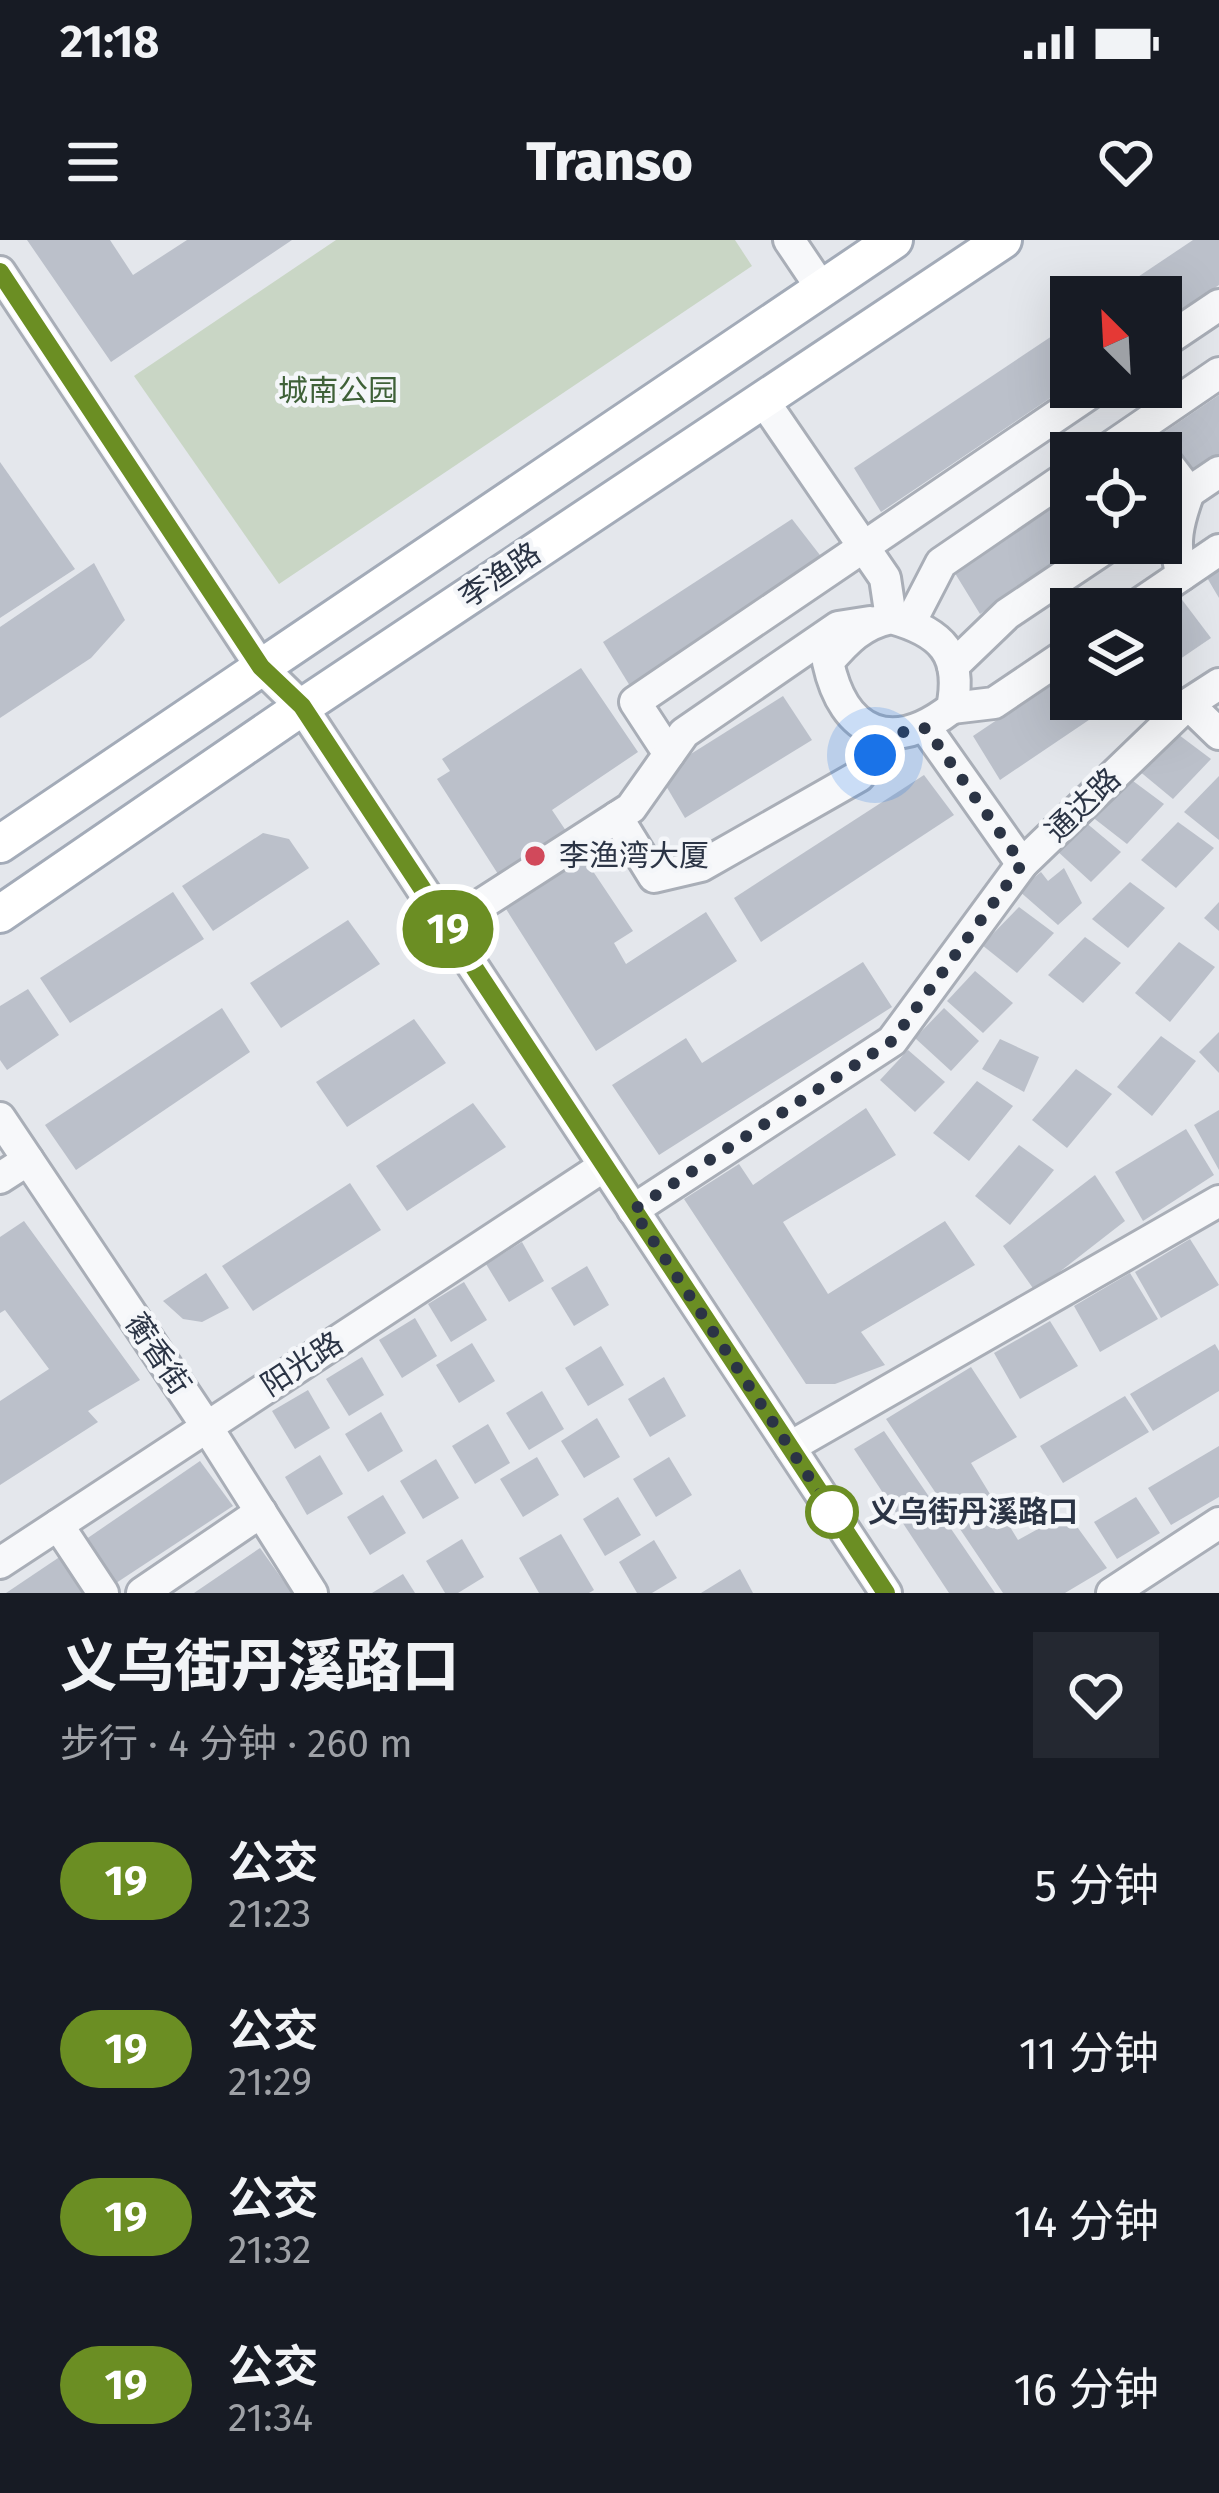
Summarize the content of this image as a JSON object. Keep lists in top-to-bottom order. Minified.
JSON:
{"streets":{"main road":["李渔路"],"street":["通达路","蘅香街","阳光路"]},"crossings":[["蘅香街","阳光路"]],"parks":["城南公园"],"places":["李渔湾大厦","义乌街丹溪路口"],"lines":["bus line 19"],"north":"top left","page":{"status":"21:18","header":"Transo","on_map":"19","heading":["义乌街丹溪路口","步行 · 4 分钟 · 260 m"],"list":[{"mark":"19","name":"公交","note":"21:23","value":"5 分钟"},{"mark":"19","name":"公交","note":"21:29","value":"11 分钟"},{"mark":"19","name":"公交","note":"21:32","value":"14 分钟"},{"mark":"19","name":"公交","note":"21:34","value":"16 分钟"}]}}
